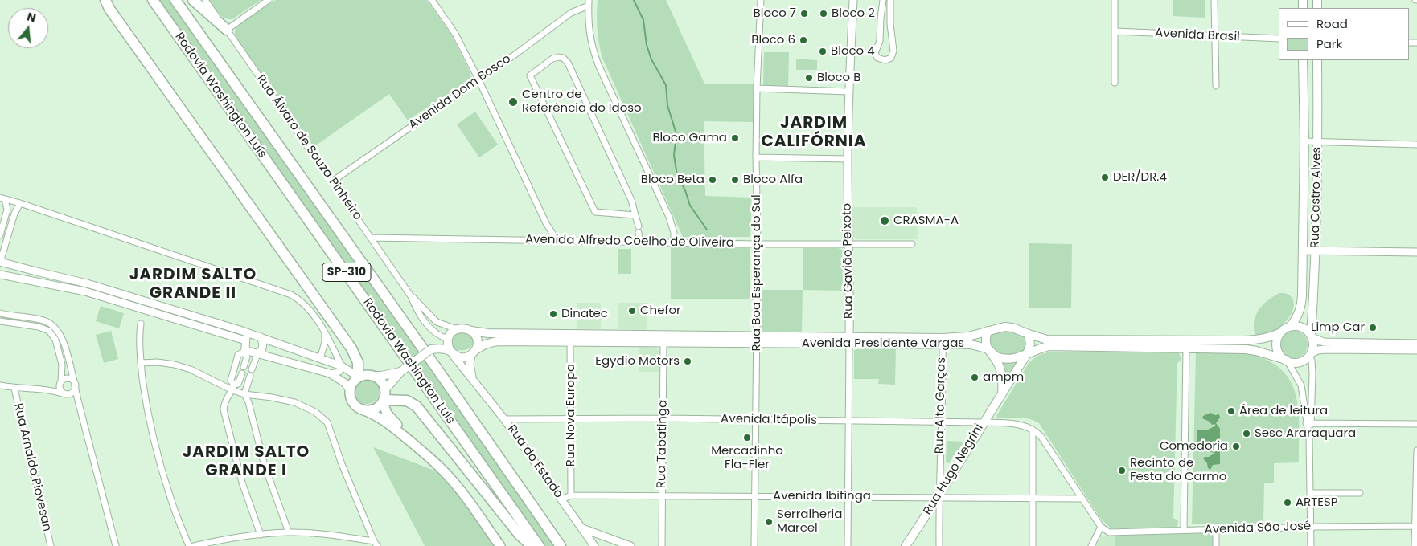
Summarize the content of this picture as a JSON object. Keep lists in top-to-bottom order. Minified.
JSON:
{"streets":{"highway":["Rodovia Washington Luís","SP-310"],"main road":["Rua Castro Alves","Avenida Presidente Vargas","Rua Hugo Negrini"],"street":["Avenida Brasil","Avenida Dom Bosco","Rua Álvaro de Souza Pinheiro","Avenida Alfredo Coelho de Oliveira","Rua Gavião Peixoto","Rua Boa Esperança do Sul","Rua Alto Garças","Rua Nova Europa","Avenida Itápolis","Rua Tabatinga","Rua do Estado","Rua Arnaldo Piovesan","Avenida Ibitinga","Avenida São José"]},"crossings":[["Avenida Dom Bosco","Rua Álvaro de Souza Pinheiro"],["Rua Álvaro de Souza Pinheiro","Avenida Alfredo Coelho de Oliveira"],["Rua Álvaro de Souza Pinheiro","Avenida Presidente Vargas"],["Rua Álvaro de Souza Pinheiro","Rua do Estado"],["Rua Castro Alves","Avenida Presidente Vargas"],["Avenida Alfredo Coelho de Oliveira","Rua Gavião Peixoto"],["Avenida Alfredo Coelho de Oliveira","Rua Boa Esperança do Sul"],["Rua Gavião Peixoto","Avenida Presidente Vargas"],["Rua Gavião Peixoto","Avenida Itápolis"],["Rua Gavião Peixoto","Avenida Ibitinga"],["Rua Boa Esperança do Sul","Avenida Presidente Vargas"],["Rua Boa Esperança do Sul","Avenida Itápolis"],["Rua Boa Esperança do Sul","Avenida Ibitinga"],["Avenida Presidente Vargas","Rua Alto Garças"],["Avenida Presidente Vargas","Rua Nova Europa"],["Avenida Presidente Vargas","Rua Tabatinga"],["Avenida Presidente Vargas","Rua do Estado"],["Avenida Presidente Vargas","Rua Hugo Negrini"],["Rua Alto Garças","Avenida Itápolis"],["Rua Alto Garças","Rua Hugo Negrini"],["Rua Alto Garças","Avenida Ibitinga"],["Rua Nova Europa","Avenida Itápolis"],["Rua Nova Europa","Avenida Ibitinga"],["Avenida Itápolis","Rua Tabatinga"],["Avenida Itápolis","Rua do Estado"],["Avenida Itápolis","Rua Hugo Negrini"],["Rua Tabatinga","Avenida Ibitinga"],["Rua do Estado","Avenida Ibitinga"],["Rua Hugo Negrini","Avenida Ibitinga"]],"districts":["JARDIM CALIFÓRNIA","JARDIM SALTO GRANDE II","JARDIM SALTO GRANDE I"],"places":["Bloco 7","Bloco 2","Bloco 6","Bloco 4","Bloco B","Centro de Referência do Idoso","Bloco Gama","DER/DR.4","Bloco Beta","Bloco Alfa","CRASMA-A","Chefor","Dinatec","Limp Car","Egydio Motors","ampm","Área de leitura","Sesc Araraquara","Mercadinho Fla-Fler","Comedoria","Recinto de Festa do Carmo","ARTESP","Serralheria Marcel"],"legend":["Road","Park"],"north":"top"}
